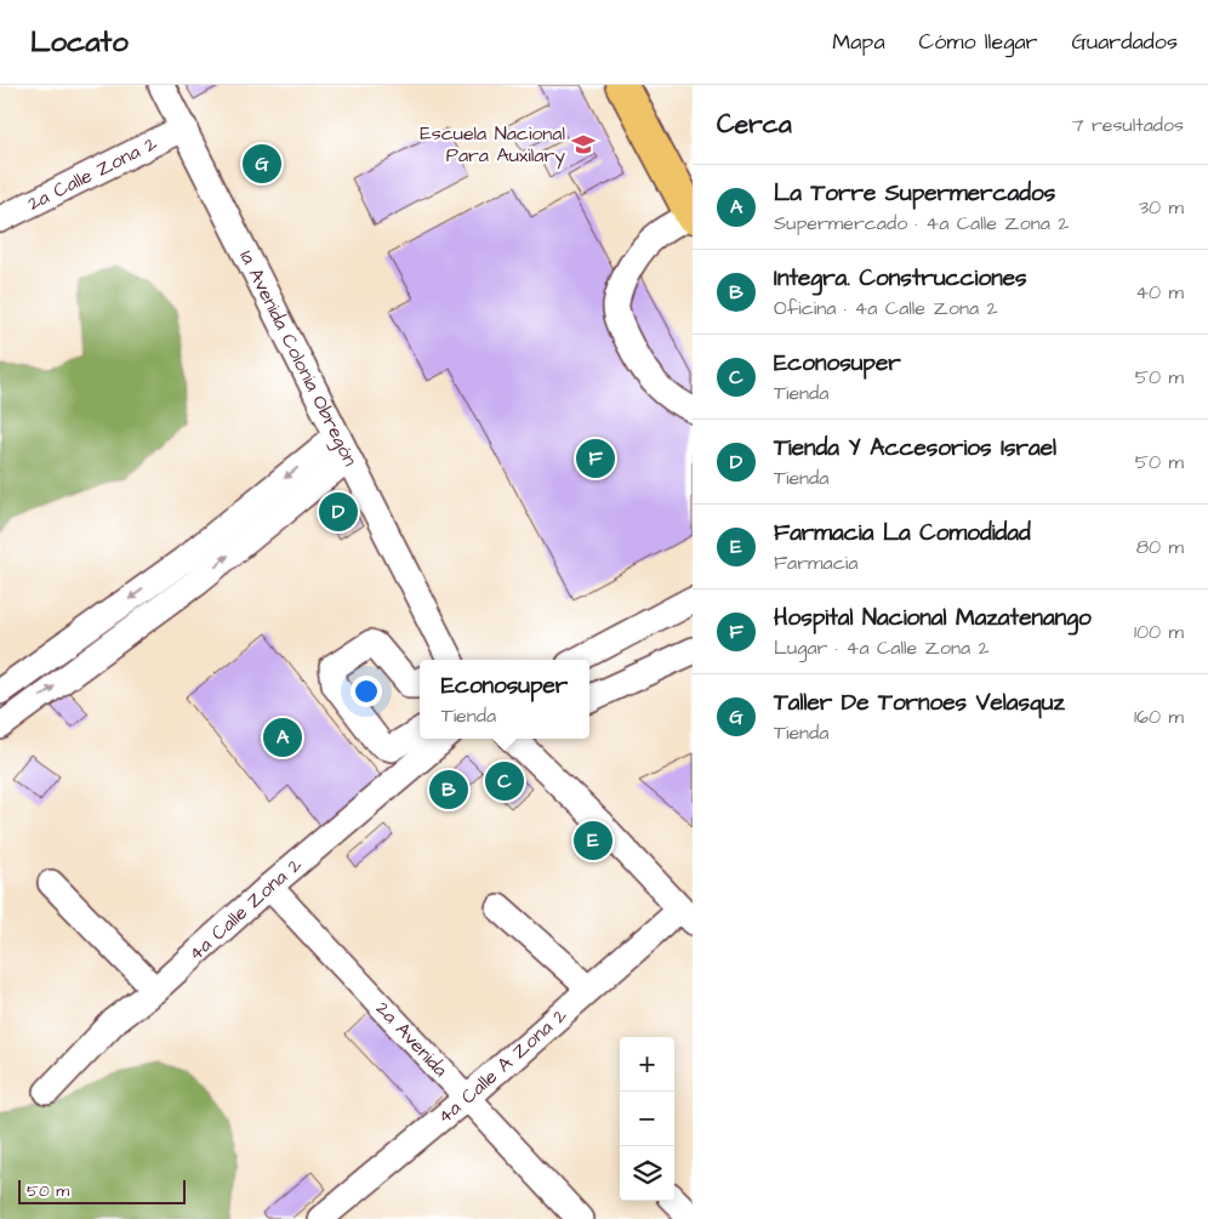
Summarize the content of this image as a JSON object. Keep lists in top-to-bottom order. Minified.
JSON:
{"streets":{"street":["2a Calle Zona 2","1a Avenida Colonia Obregón","4a Calle Zona 2","2a Avenida","4a Calle A Zona 2"]},"crossings":[["2a Calle Zona 2","1a Avenida Colonia Obregón"],["4a Calle Zona 2","2a Avenida"],["2a Avenida","4a Calle A Zona 2"]],"places":{"school or university":["Escuela Nacional Para Auxilary"]},"scale_bar":"50 m","page":{"header":"Locato","nav":["Mapa","Cómo llegar","Guardados"],"heading":["Cerca","7 resultados"],"pins":["G","F","D","A","C","B","E"],"list":[{"mark":"A","name":"La Torre Supermercados","note":"Supermercado · 4a Calle Zona 2","value":"30 m"},{"mark":"B","name":"Integra. Construcciones","note":"Oficina · 4a Calle Zona 2","value":"40 m"},{"mark":"C","name":"Econosuper","note":"Tienda","value":"50 m"},{"mark":"D","name":"Tienda Y Accesorios Israel","note":"Tienda","value":"50 m"},{"mark":"E","name":"Farmacia La Comodidad","note":"Farmacia","value":"80 m"},{"mark":"F","name":"Hospital Nacional Mazatenango","note":"Lugar · 4a Calle Zona 2","value":"100 m"},{"mark":"G","name":"Taller De Tornoes Velasquz","note":"Tienda","value":"160 m"}],"popup":["Econosuper","Tienda"],"map_buttons":["+","−"],"scale":"50 m"}}
